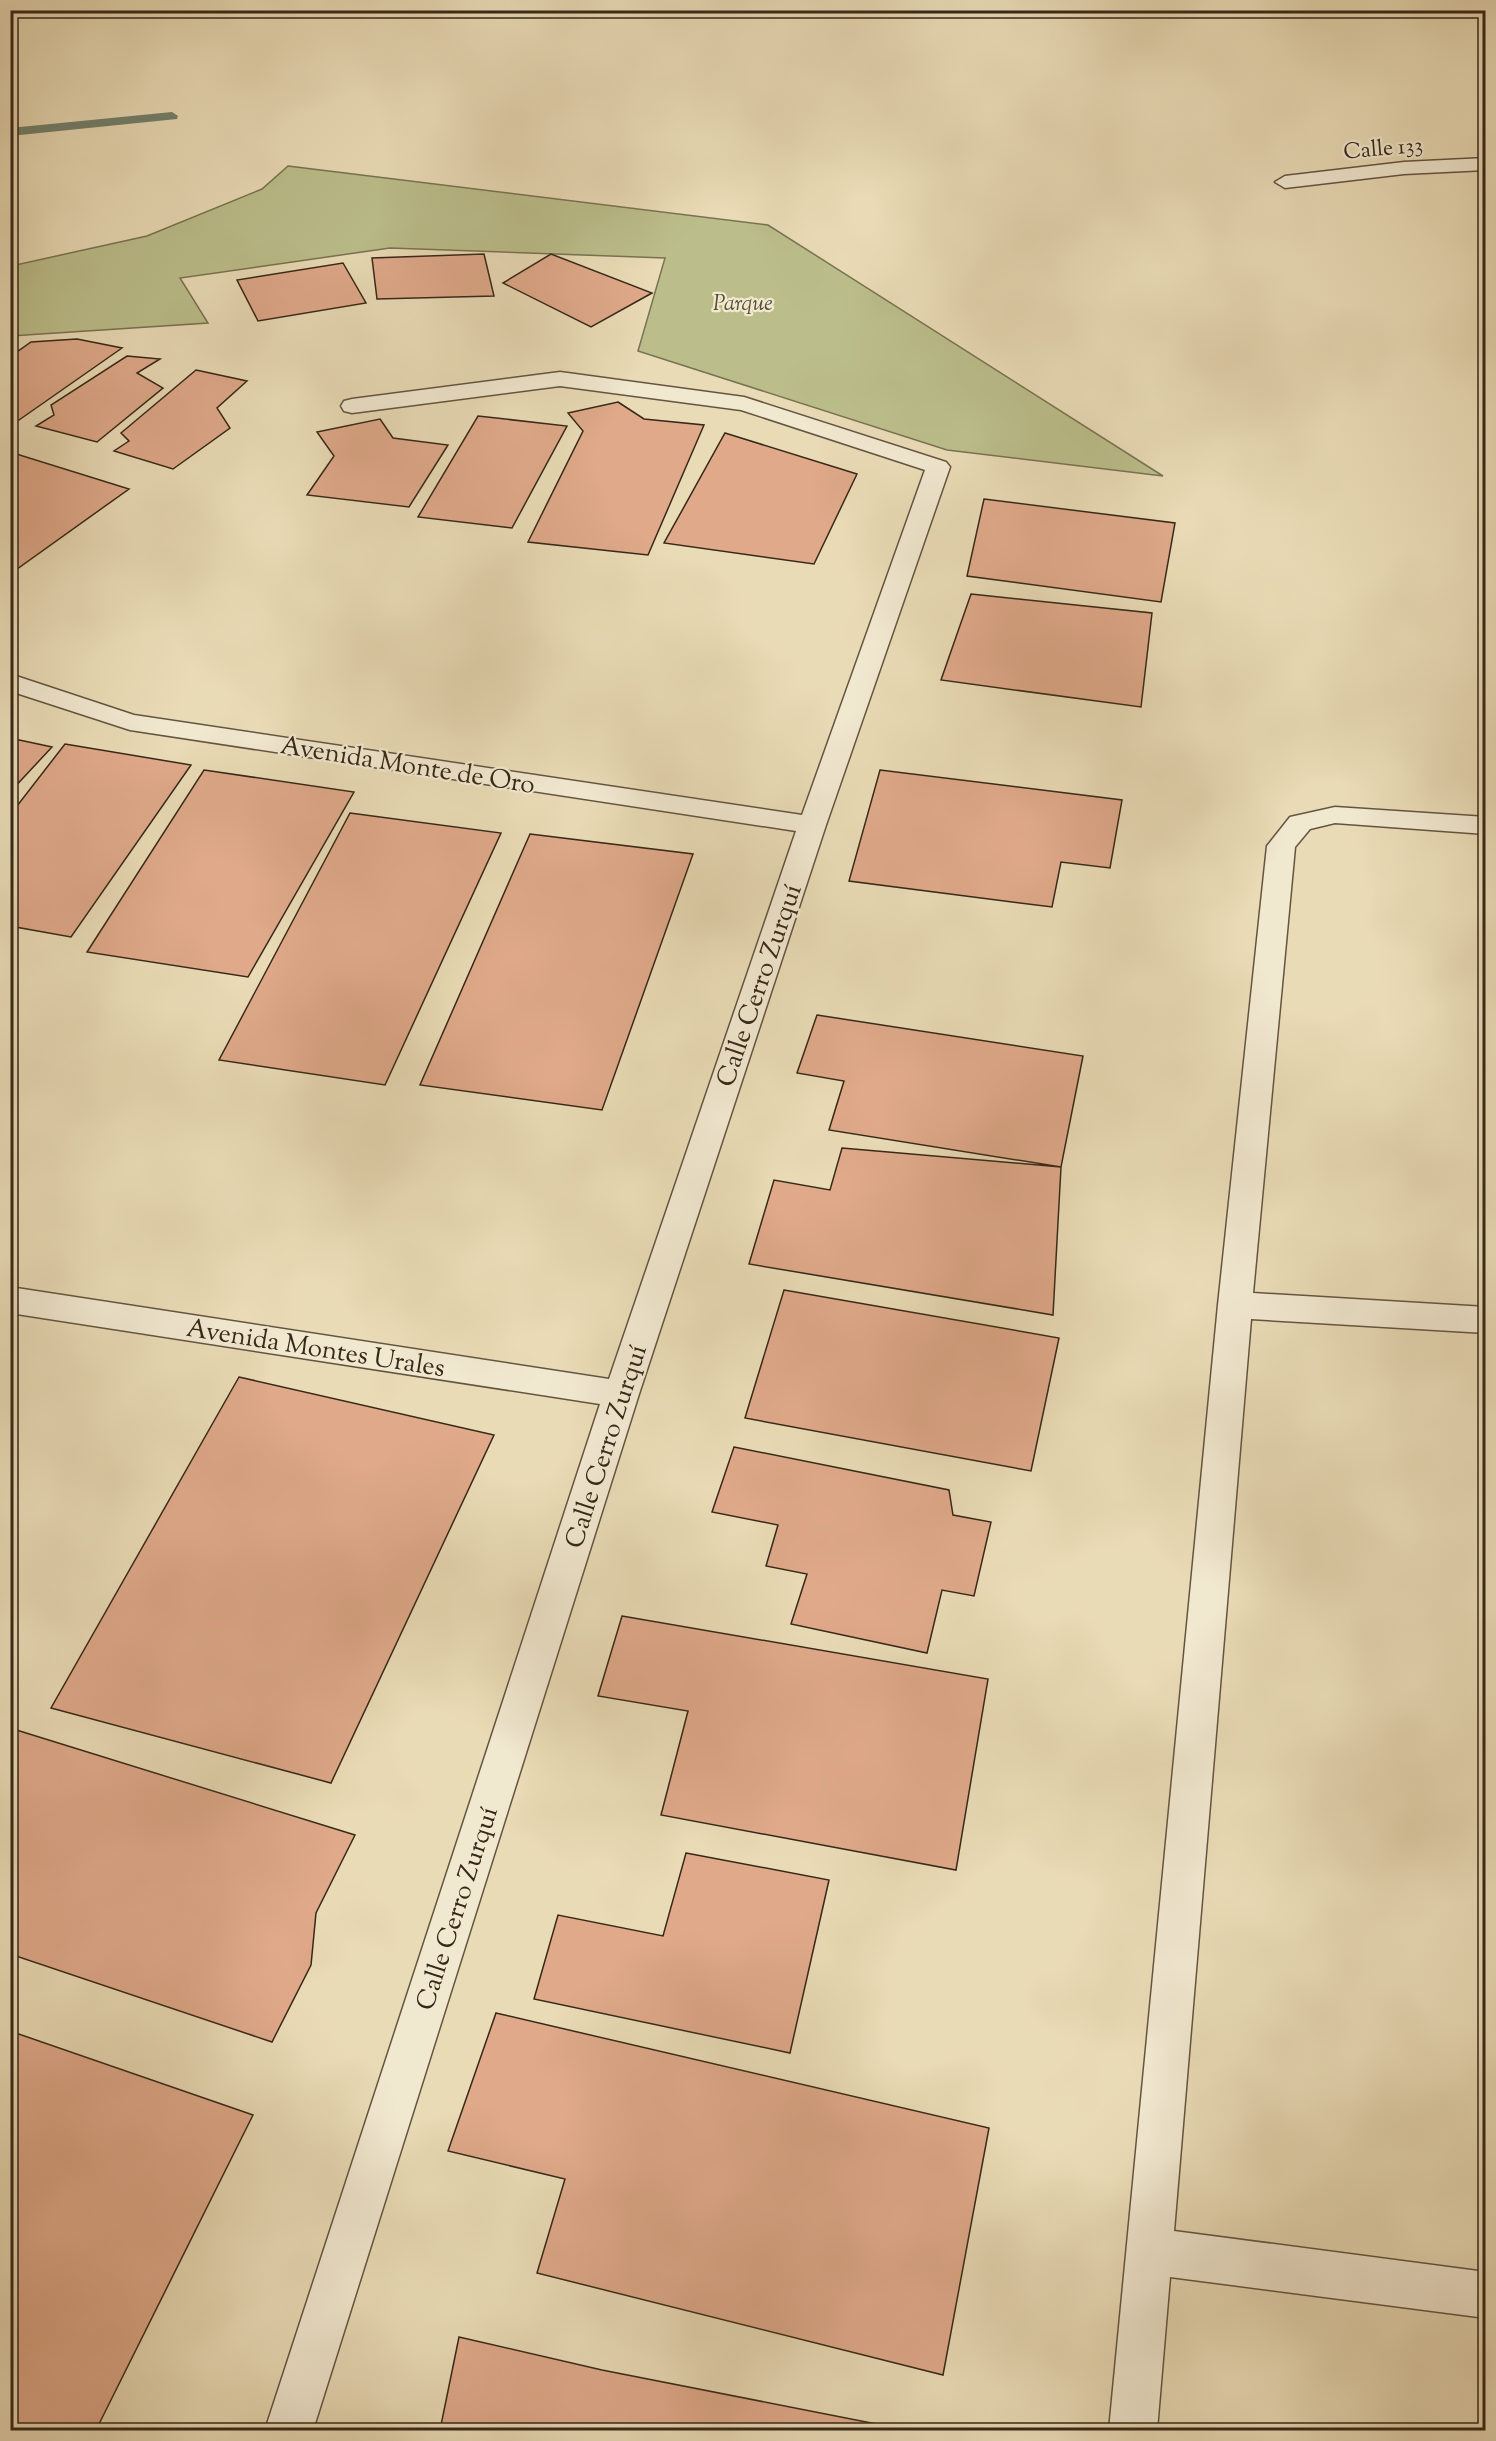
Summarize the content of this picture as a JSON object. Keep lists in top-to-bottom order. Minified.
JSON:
{"streets":{"street":["Calle 133","Avenida Monte de Oro","Calle Cerro Zurquí","Avenida Montes Urales"]},"crossings":[["Avenida Monte de Oro","Calle Cerro Zurquí"],["Calle Cerro Zurquí","Avenida Montes Urales"]],"parks":["Parque"]}
